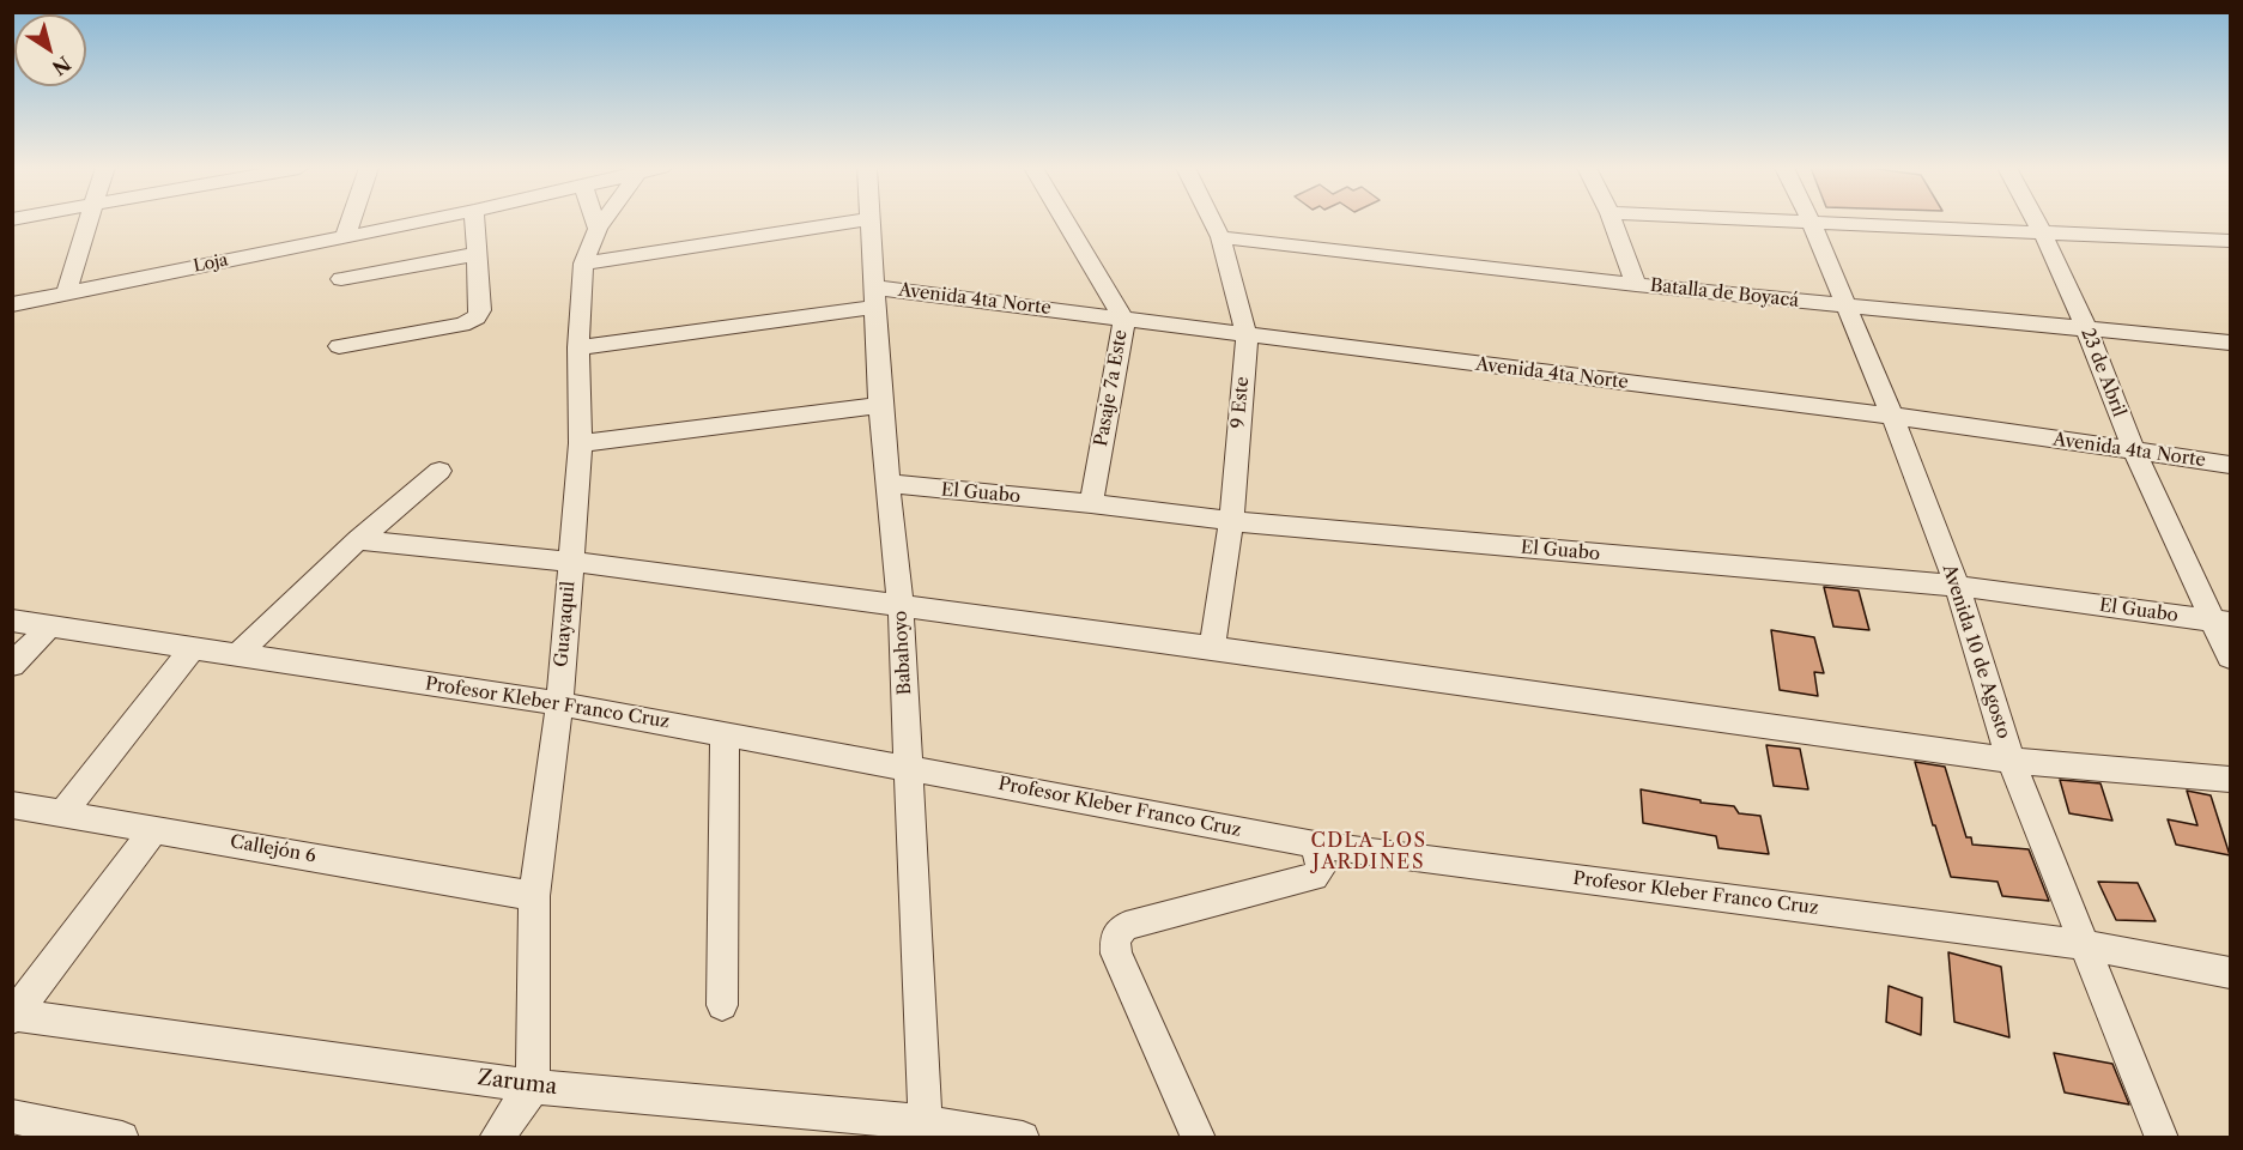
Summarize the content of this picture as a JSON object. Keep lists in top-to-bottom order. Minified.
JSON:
{"streets":{"street":["Loja","Batalla de Boyacá","Avenida 4ta Norte","23 de Abril","Pasaje 7a Este","9 Este","El Guabo","Guayaquil","Avenida 10 de Agosto","Babahoyo","Profesor Kleber Franco Cruz","Callejón 6","Zaruma"]},"crossings":[["Batalla de Boyacá","23 de Abril"],["Batalla de Boyacá","9 Este"],["Batalla de Boyacá","Avenida 10 de Agosto"],["Avenida 4ta Norte","23 de Abril"],["Avenida 4ta Norte","Pasaje 7a Este"],["Avenida 4ta Norte","9 Este"],["Avenida 4ta Norte","Guayaquil"],["Avenida 4ta Norte","Avenida 10 de Agosto"],["Avenida 4ta Norte","Babahoyo"],["23 de Abril","El Guabo"],["Pasaje 7a Este","El Guabo"],["9 Este","El Guabo"],["El Guabo","Avenida 10 de Agosto"],["El Guabo","Babahoyo"],["Guayaquil","Profesor Kleber Franco Cruz"],["Guayaquil","Callejón 6"],["Guayaquil","Zaruma"],["Avenida 10 de Agosto","Profesor Kleber Franco Cruz"],["Babahoyo","Profesor Kleber Franco Cruz"],["Babahoyo","Zaruma"]],"districts":["CDLA LOS JARDINES"],"north":"bottom right"}
